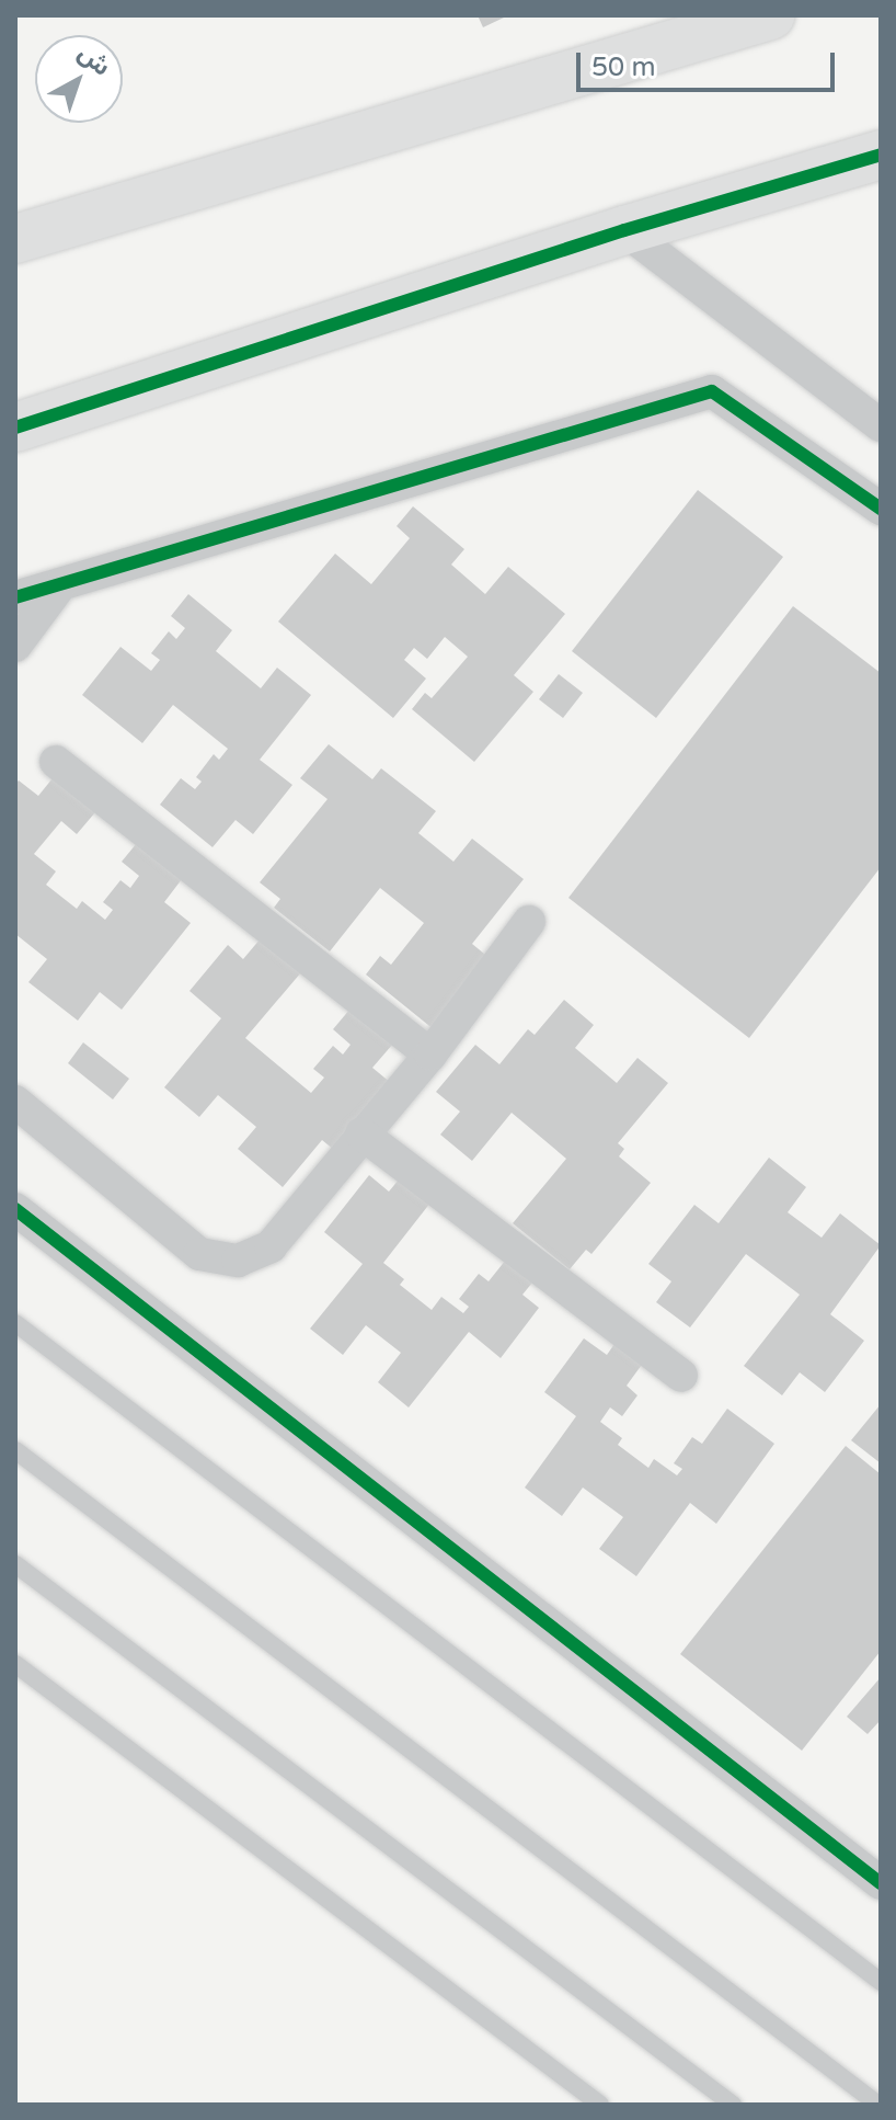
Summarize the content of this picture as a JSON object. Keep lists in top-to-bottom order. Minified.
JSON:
{"scale_bar":"50 m","north":"top right"}
